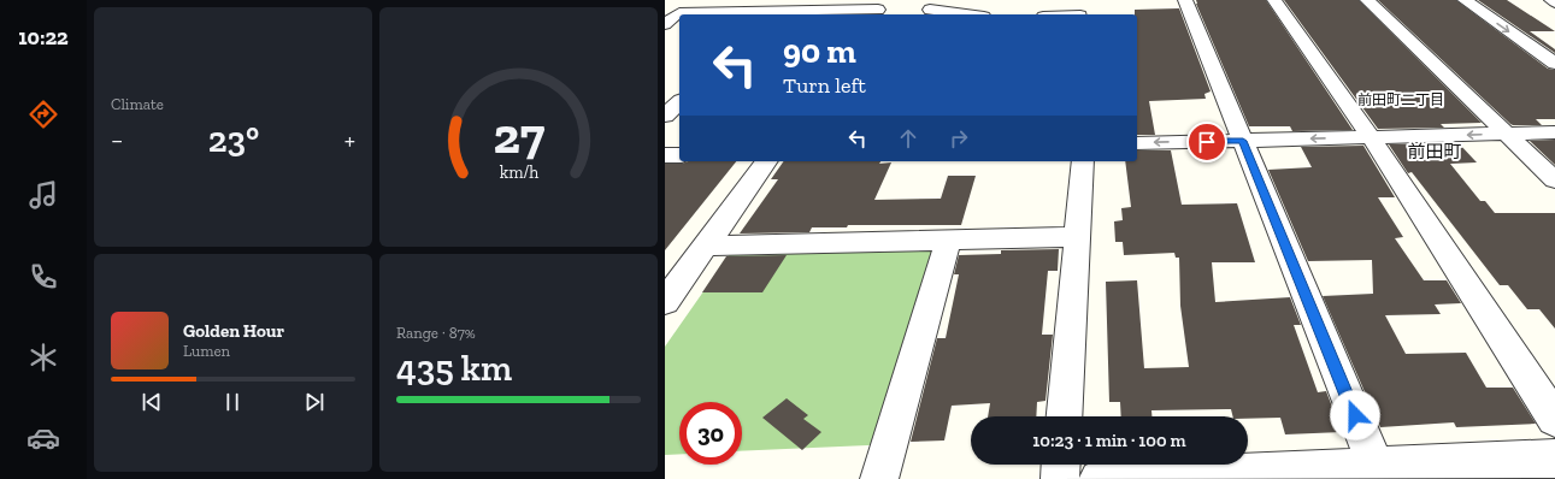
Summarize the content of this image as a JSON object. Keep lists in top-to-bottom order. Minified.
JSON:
{"districts":["前田町二丁目","前田町"],"page":{"tabs":"10:22","tile":["Climate",["Range · 87%","435 km"]],"turn":["90 m","Turn left"],"heat":["−","23°","+"],"song":["Golden Hour","Lumen"],"limit":"30","trip":"10:23 · 1 min · 100 m","gauge":["27","km/h"]}}
